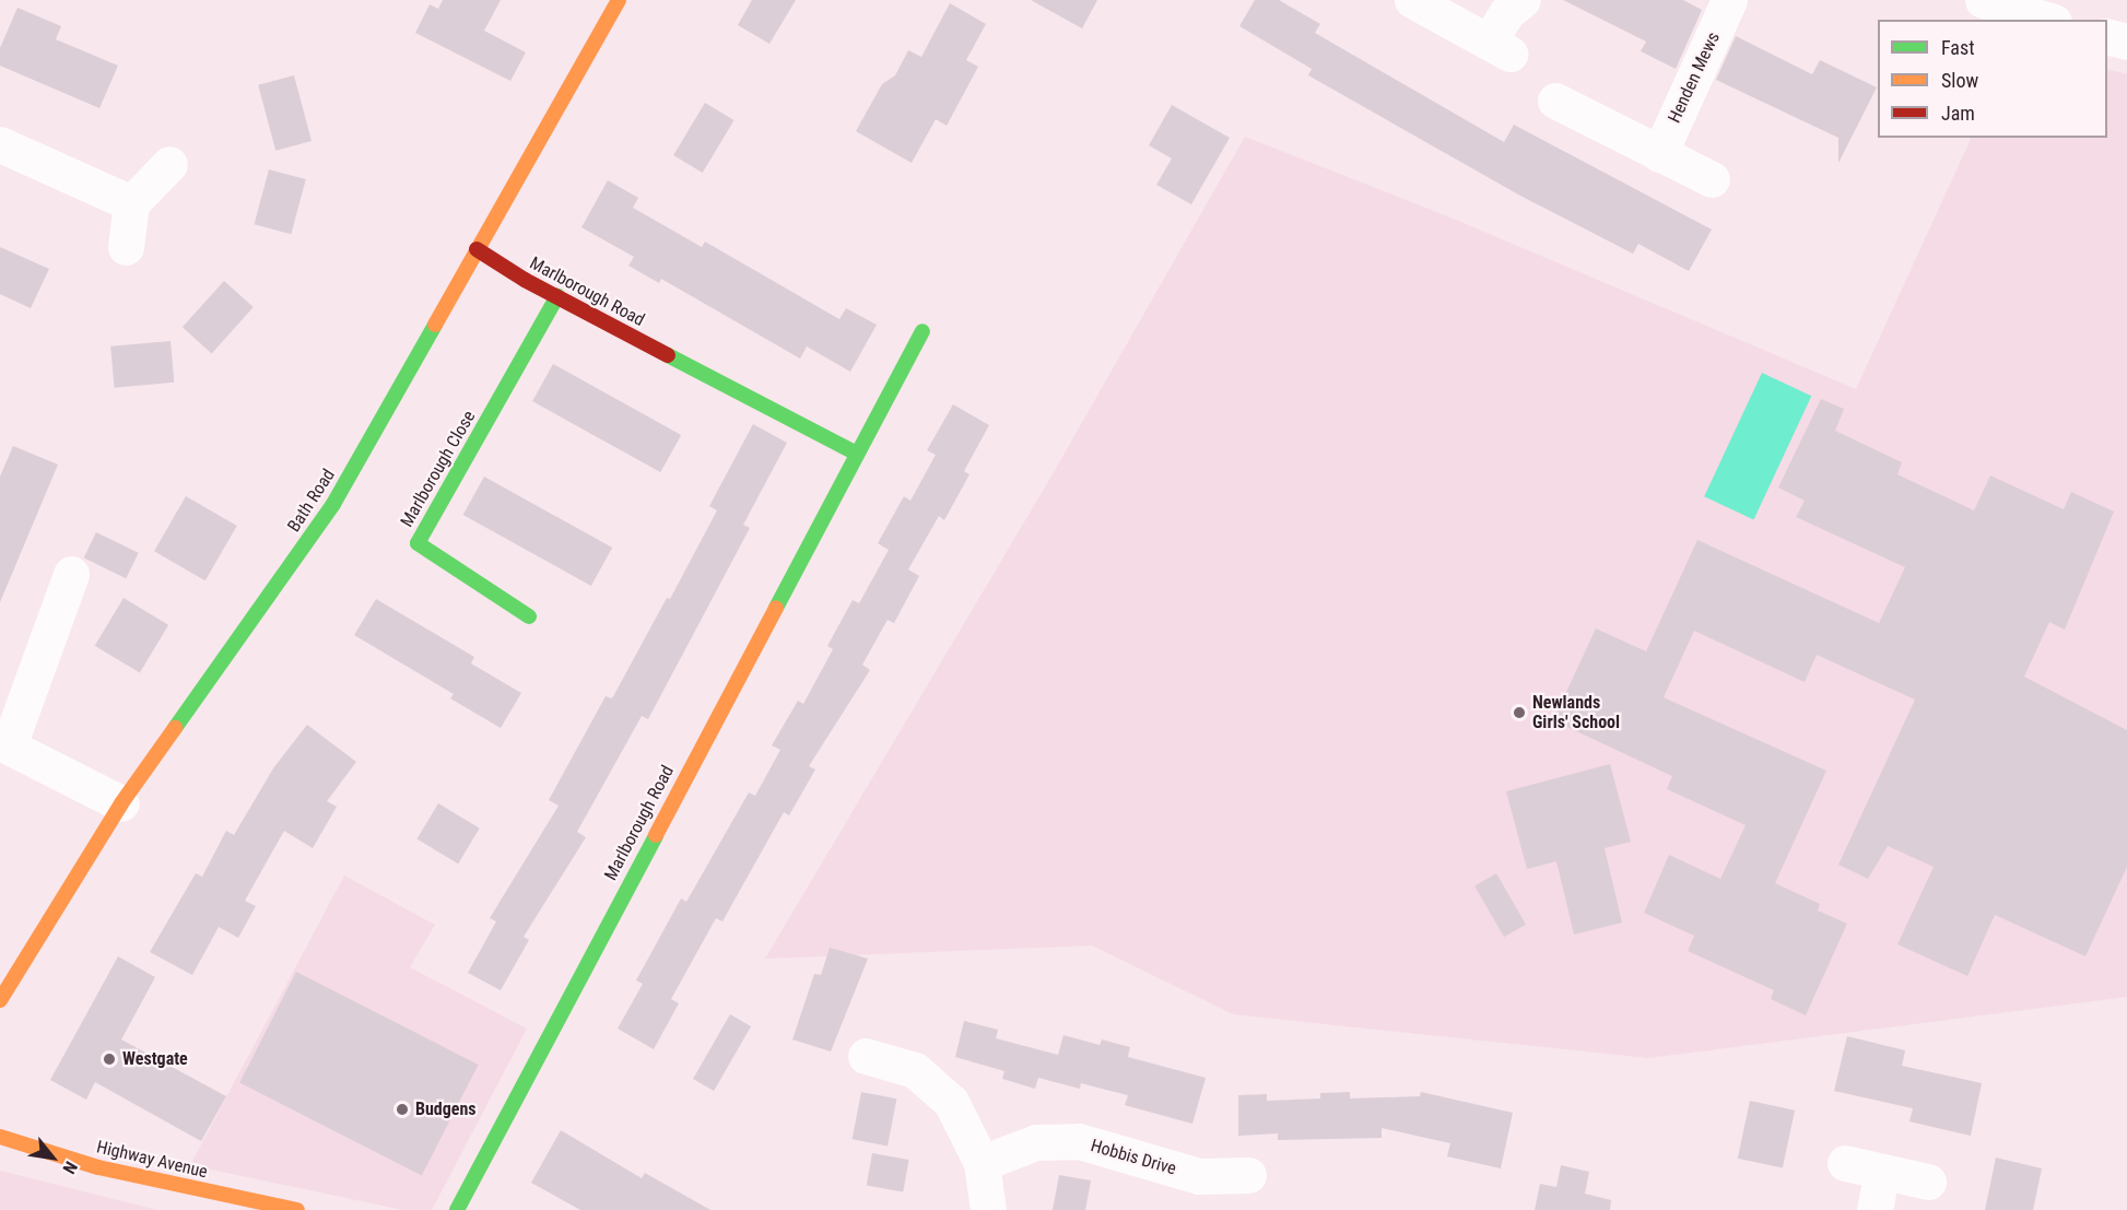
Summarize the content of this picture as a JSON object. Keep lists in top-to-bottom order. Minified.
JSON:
{"streets":{"street":["Henden Mews","Marlborough Road","Marlborough Close","Bath Road","Hobbis Drive","Highway Avenue"]},"crossings":[["Marlborough Road","Marlborough Close"],["Marlborough Road","Bath Road"]],"places":["Newlands Girls' School","Westgate","Budgens"],"legend":["Fast","Slow","Jam"],"north":"bottom right"}
